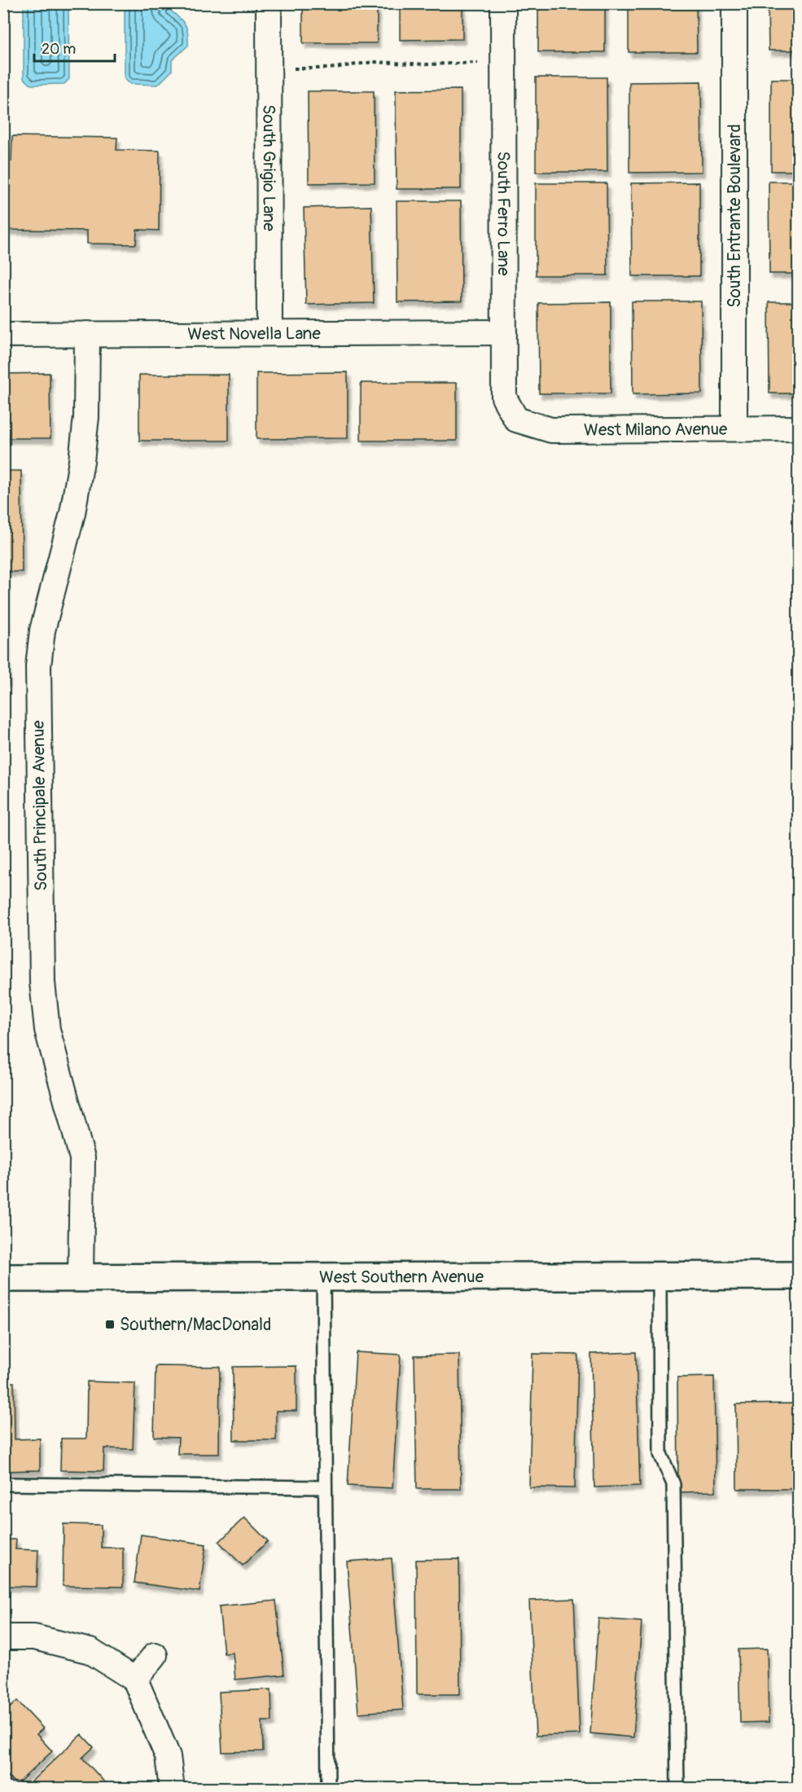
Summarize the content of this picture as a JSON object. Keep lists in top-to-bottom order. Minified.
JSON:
{"streets":{"main road":["West Southern Avenue"],"street":["South Grigio Lane","South Ferro Lane","South Entrante Boulevard","West Novella Lane","West Milano Avenue","South Principale Avenue"]},"crossings":[["South Grigio Lane","West Novella Lane"],["South Ferro Lane","West Novella Lane"],["South Ferro Lane","West Milano Avenue"],["South Entrante Boulevard","West Milano Avenue"],["West Novella Lane","South Principale Avenue"],["South Principale Avenue","West Southern Avenue"]],"places":{"transit":["Southern/MacDonald"]},"scale_bar":"20 m"}
